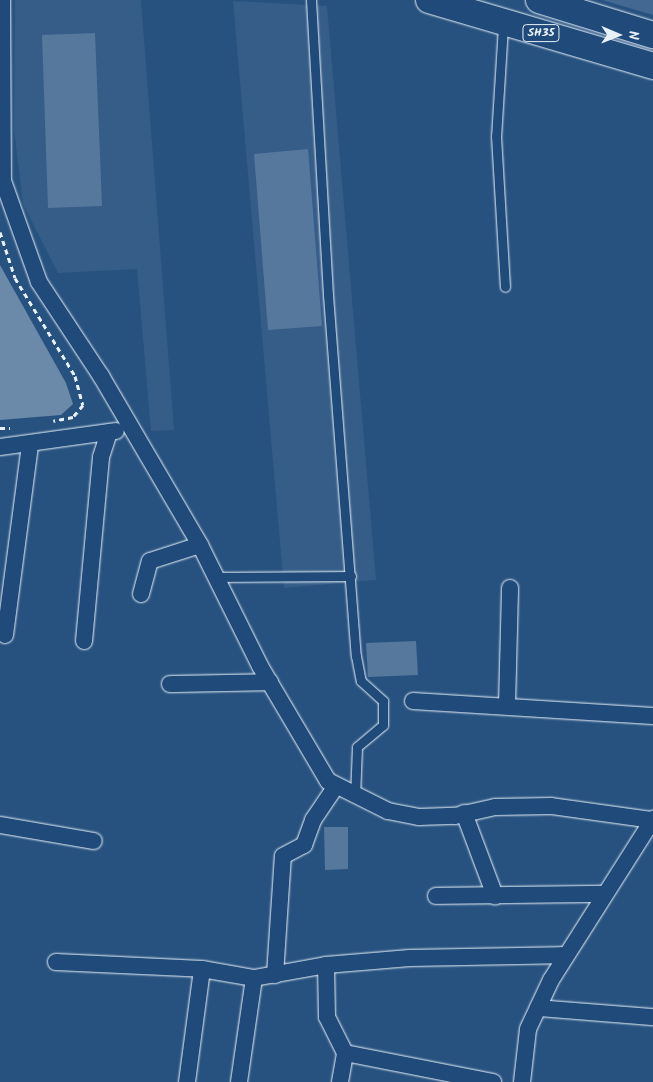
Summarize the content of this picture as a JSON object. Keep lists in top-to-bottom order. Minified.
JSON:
{"streets":{"main road":["SH35"]},"north":"right"}
